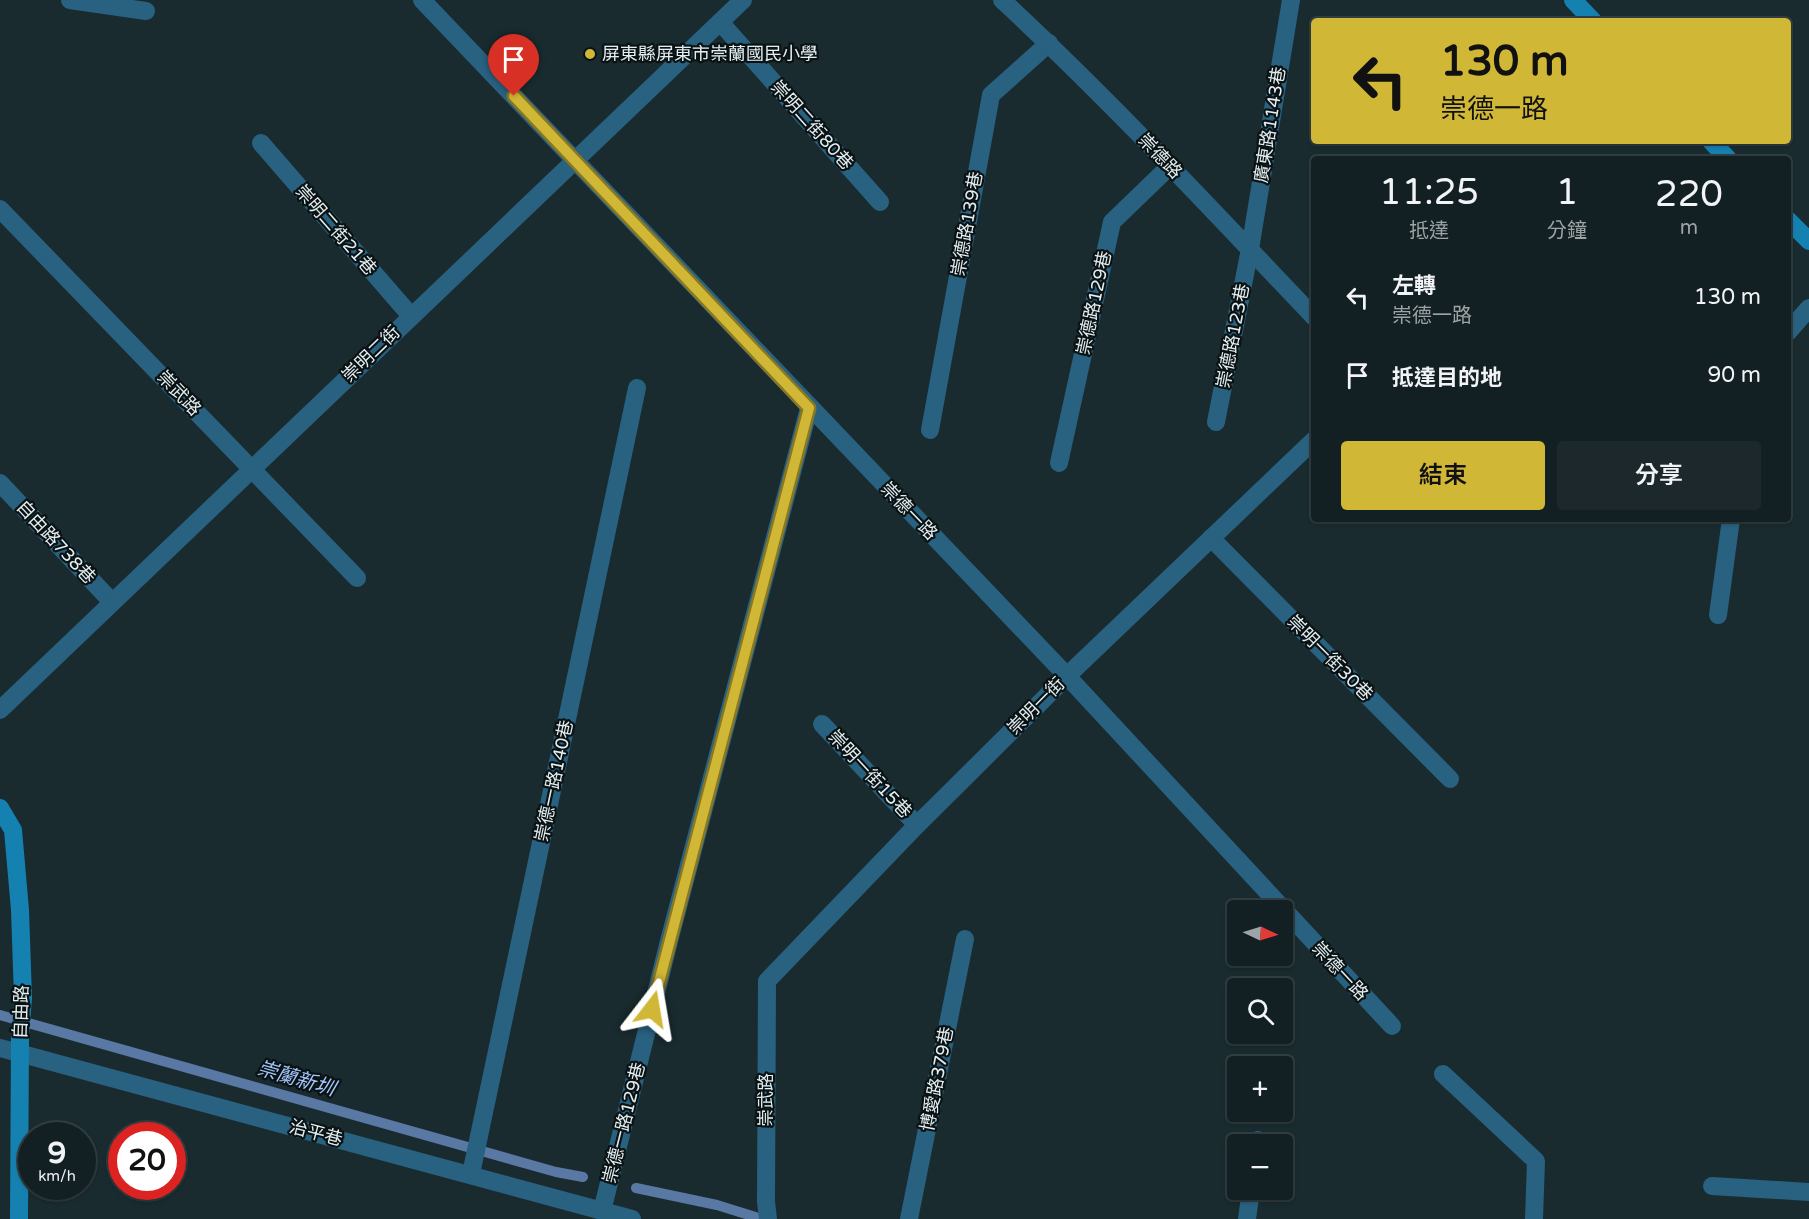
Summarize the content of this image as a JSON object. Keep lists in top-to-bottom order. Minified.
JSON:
{"streets":{"street":["崇明二街80巷","廣東路1143巷","崇德路","崇德路139巷","崇明二街21巷","崇德路129巷","崇德路123巷","崇明二街","崇武路","崇德一路","自由路738巷","崇明一街30巷","崇明一街","崇明一街15巷","崇德一路140巷","自由路","博愛路379巷","崇德一路129巷","治平巷"]},"crossings":[["崇明二街80巷","崇明二街"],["廣東路1143巷","崇德路"],["廣東路1143巷","崇德路123巷"],["崇德路","崇德路139巷"],["崇德路","崇德路129巷"],["崇德路","崇德路123巷"],["崇明二街21巷","崇明二街"],["崇明二街","崇武路"],["崇明二街","崇德一路"],["崇明二街","自由路738巷"],["崇武路","崇明一街"],["崇德一路","崇明一街"],["崇德一路","崇德一路129巷"],["崇明一街30巷","崇明一街"],["崇明一街","崇明一街15巷"],["崇德一路140巷","治平巷"],["自由路","治平巷"],["崇德一路129巷","治平巷"]],"water":["崇蘭新圳"],"places":["屏東縣屏東市崇蘭國民小學"],"north":"right","page":{"turn":["130 m","崇德一路"],"eta":["11:25","抵達","1","分鐘","220","m"],"list":[{"name":"左轉","note":"崇德一路","value":"130 m"},{"name":"抵達目的地","value":"90 m"}],"buttons":["結束","分享"],"map_buttons":["+","−"],"speed":"9 km/h","limit":"20"}}
